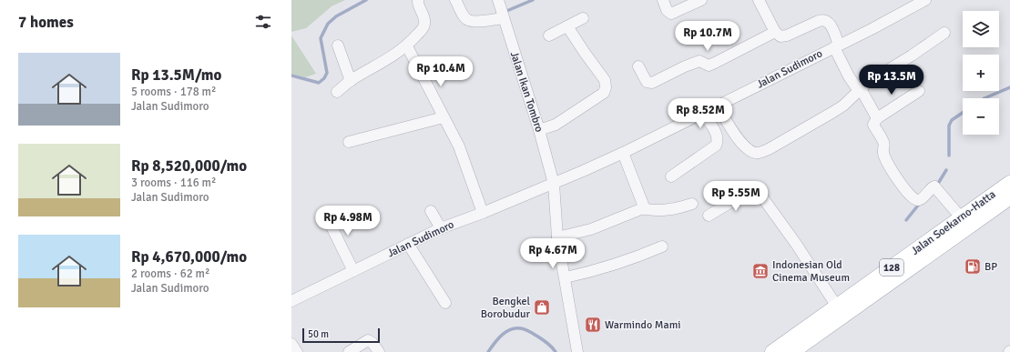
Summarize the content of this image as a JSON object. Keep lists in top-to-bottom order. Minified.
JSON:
{"streets":{"main road":["Jalan Soekarno-Hatta","128"],"street":["Jalan Sudimoro","Jalan Ikan Tombro"]},"crossings":[["Jalan Sudimoro","Jalan Ikan Tombro"]],"places":{"fuel station":["BP"],"museum":["Indonesian Old Cinema Museum"],"shop":["Bengkel Borobudur"],"restaurant":["Warmindo Mami"]},"scale_bar":"50 m","page":{"heading":"7 homes","map_buttons":["+","−"],"price":["Rp 10.7M","Rp 10.4M","Rp 13.5M","Rp 8.52M","Rp 5.55M","Rp 4.98M","Rp 4.67M"],"list":[{"name":"Rp 13.5M/mo","note":"5 rooms · 178 m² · Jalan Sudimoro"},{"name":"Rp 8,520,000/mo","note":"3 rooms · 116 m² · Jalan Sudimoro"},{"name":"Rp 4,670,000/mo","note":"2 rooms · 62 m² · Jalan Sudimoro"}],"scale":"50 m"}}
